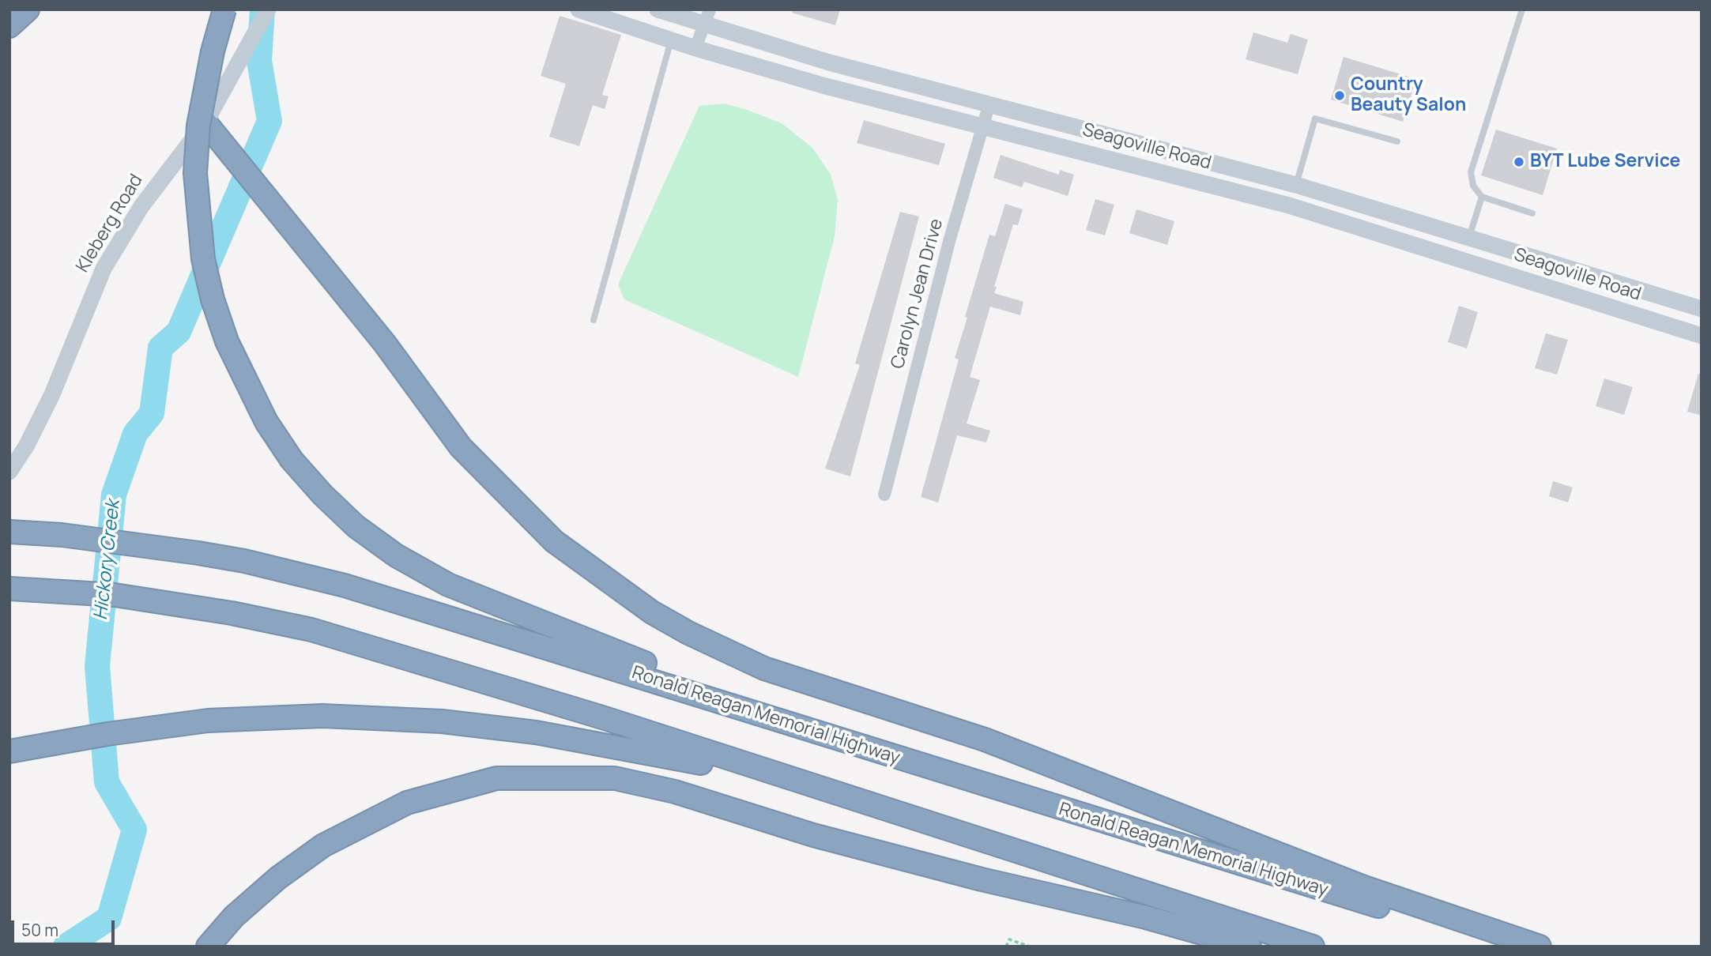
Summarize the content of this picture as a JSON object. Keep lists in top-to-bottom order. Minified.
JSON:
{"streets":{"highway":["Ronald Reagan Memorial Highway"],"main road":["Seagoville Road","Kleberg Road"],"street":["Carolyn Jean Drive"]},"crossings":[["Seagoville Road","Carolyn Jean Drive"]],"water":["Hickory Creek"],"places":["Country Beauty Salon","BYT Lube Service"],"scale_bar":"50 m"}
